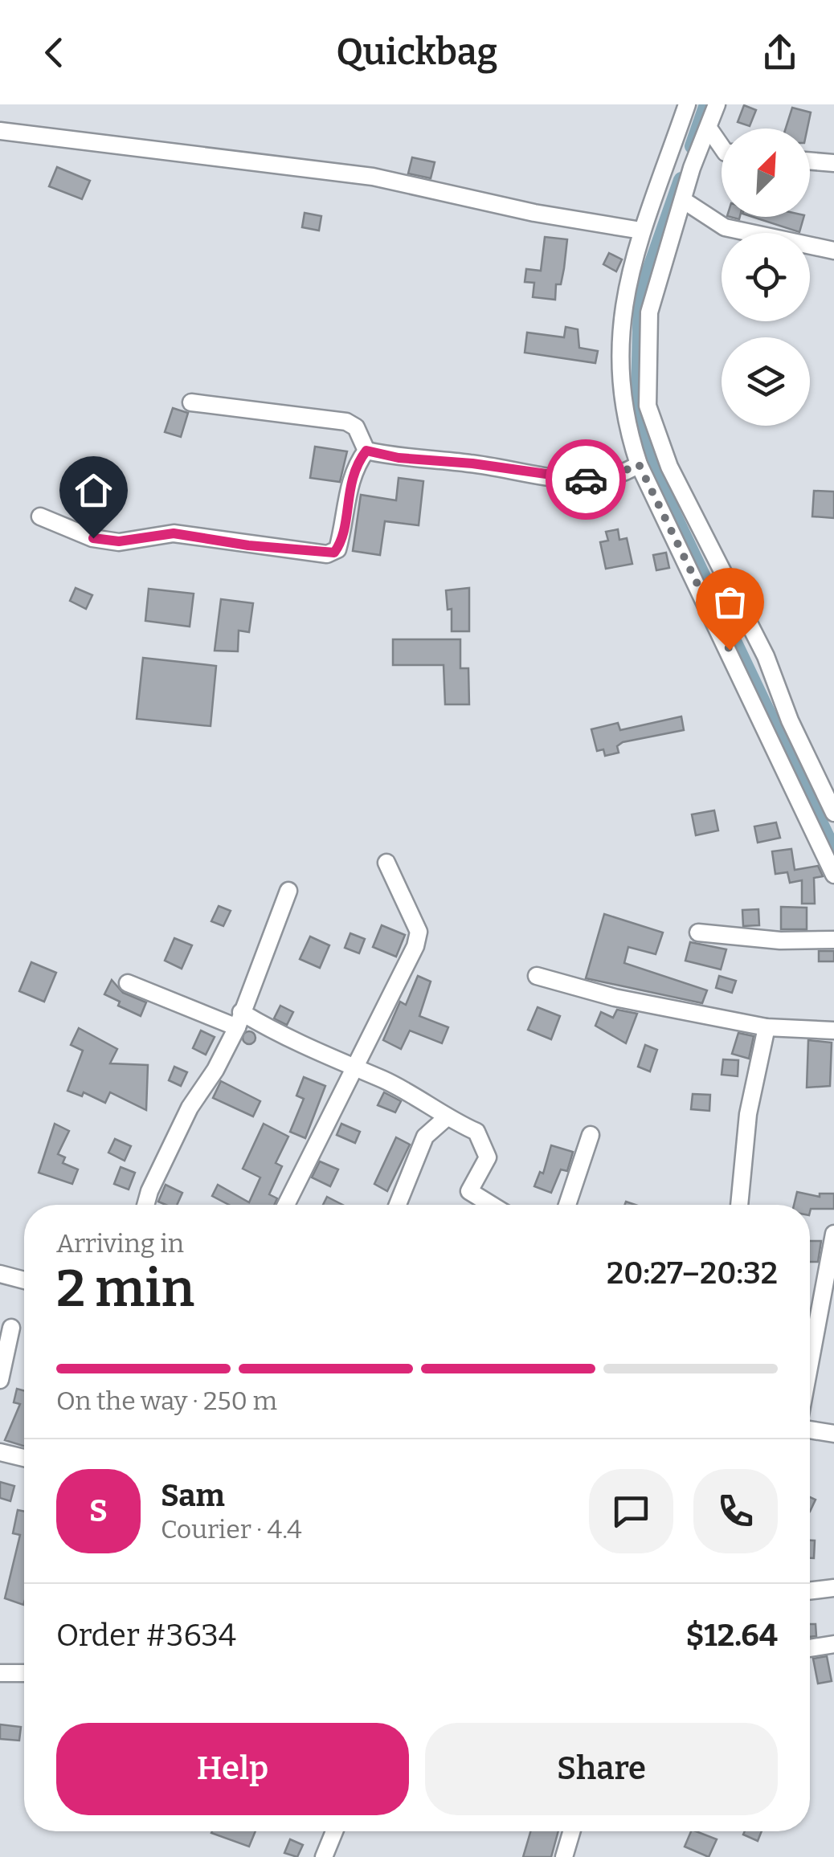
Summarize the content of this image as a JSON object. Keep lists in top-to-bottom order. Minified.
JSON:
{"north":"top right","page":{"header":"Quickbag","heading":["2 min","Arriving in","20:27–20:32"],"panel":["Sam","Courier · 4.4","Order #3634","$12.64"],"bar":"On the way · 250 m","round":"S","buttons":["Help","Share"]}}
